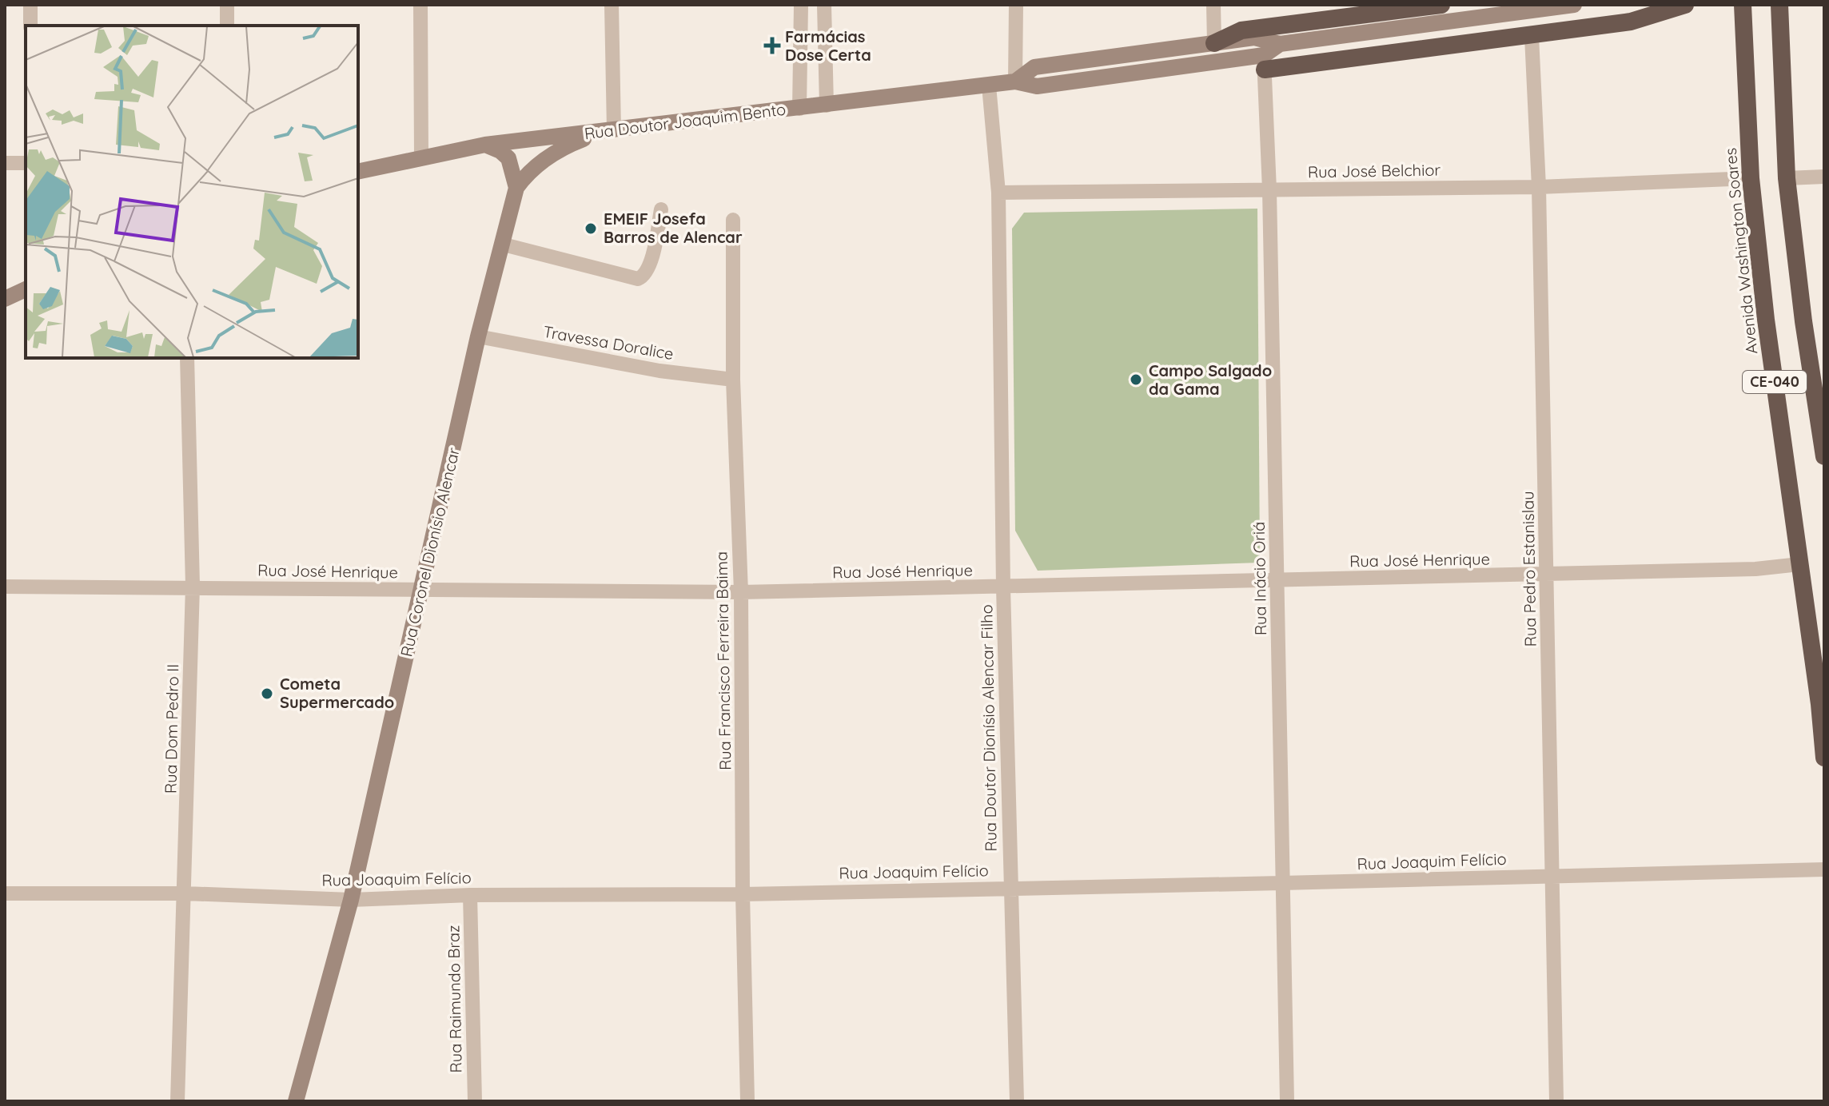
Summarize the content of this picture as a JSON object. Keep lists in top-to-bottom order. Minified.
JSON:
{"streets":{"highway":["Avenida Washington Soares","CE-040"],"main road":["Rua Doutor Joaquim Bento","Rua Coronel Dionísio Alencar"],"street":["Rua José Belchior","Travessa Doralice","Rua José Henrique","Rua Pedro Estanislau","Rua Inácio Oriá","Rua Francisco Ferreira Baima","Rua Doutor Dionísio Alencar Filho","Rua Dom Pedro II","Rua Joaquim Felício","Rua Raimundo Braz"]},"crossings":[["Rua Doutor Joaquim Bento","Rua Coronel Dionísio Alencar"],["Rua Doutor Joaquim Bento","Rua Inácio Oriá"],["Rua Doutor Joaquim Bento","Rua Doutor Dionísio Alencar Filho"],["Rua José Belchior","Avenida Washington Soares"],["Rua José Belchior","Rua Pedro Estanislau"],["Rua José Belchior","Rua Inácio Oriá"],["Rua José Belchior","Rua Doutor Dionísio Alencar Filho"],["Avenida Washington Soares","Rua José Henrique"],["Travessa Doralice","Rua Coronel Dionísio Alencar"],["Travessa Doralice","Rua Francisco Ferreira Baima"],["Rua Coronel Dionísio Alencar","Rua José Henrique"],["Rua Coronel Dionísio Alencar","Rua Joaquim Felício"],["Rua José Henrique","Rua Pedro Estanislau"],["Rua José Henrique","Rua Inácio Oriá"],["Rua José Henrique","Rua Francisco Ferreira Baima"],["Rua José Henrique","Rua Doutor Dionísio Alencar Filho"],["Rua José Henrique","Rua Dom Pedro II"],["Rua Pedro Estanislau","Rua Joaquim Felício"],["Rua Inácio Oriá","Rua Joaquim Felício"],["Rua Francisco Ferreira Baima","Rua Joaquim Felício"],["Rua Doutor Dionísio Alencar Filho","Rua Joaquim Felício"],["Rua Dom Pedro II","Rua Joaquim Felício"],["Rua Joaquim Felício","Rua Raimundo Braz"]],"places":{"health":["Farmácias Dose Certa"],"other":["EMEIF Josefa Barros de Alencar","Campo Salgado da Gama","Cometa Supermercado"]}}
